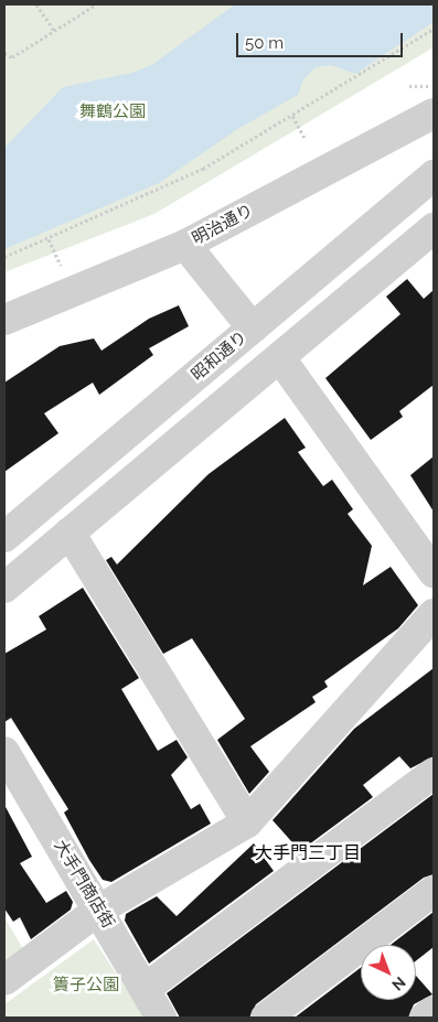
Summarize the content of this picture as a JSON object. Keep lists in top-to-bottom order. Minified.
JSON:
{"streets":{"street":["明治通り","昭和通り","大手門商店街"]},"districts":["大手門三丁目"],"parks":["舞鶴公園","簀子公園"],"scale_bar":"50 m","north":"bottom right"}
